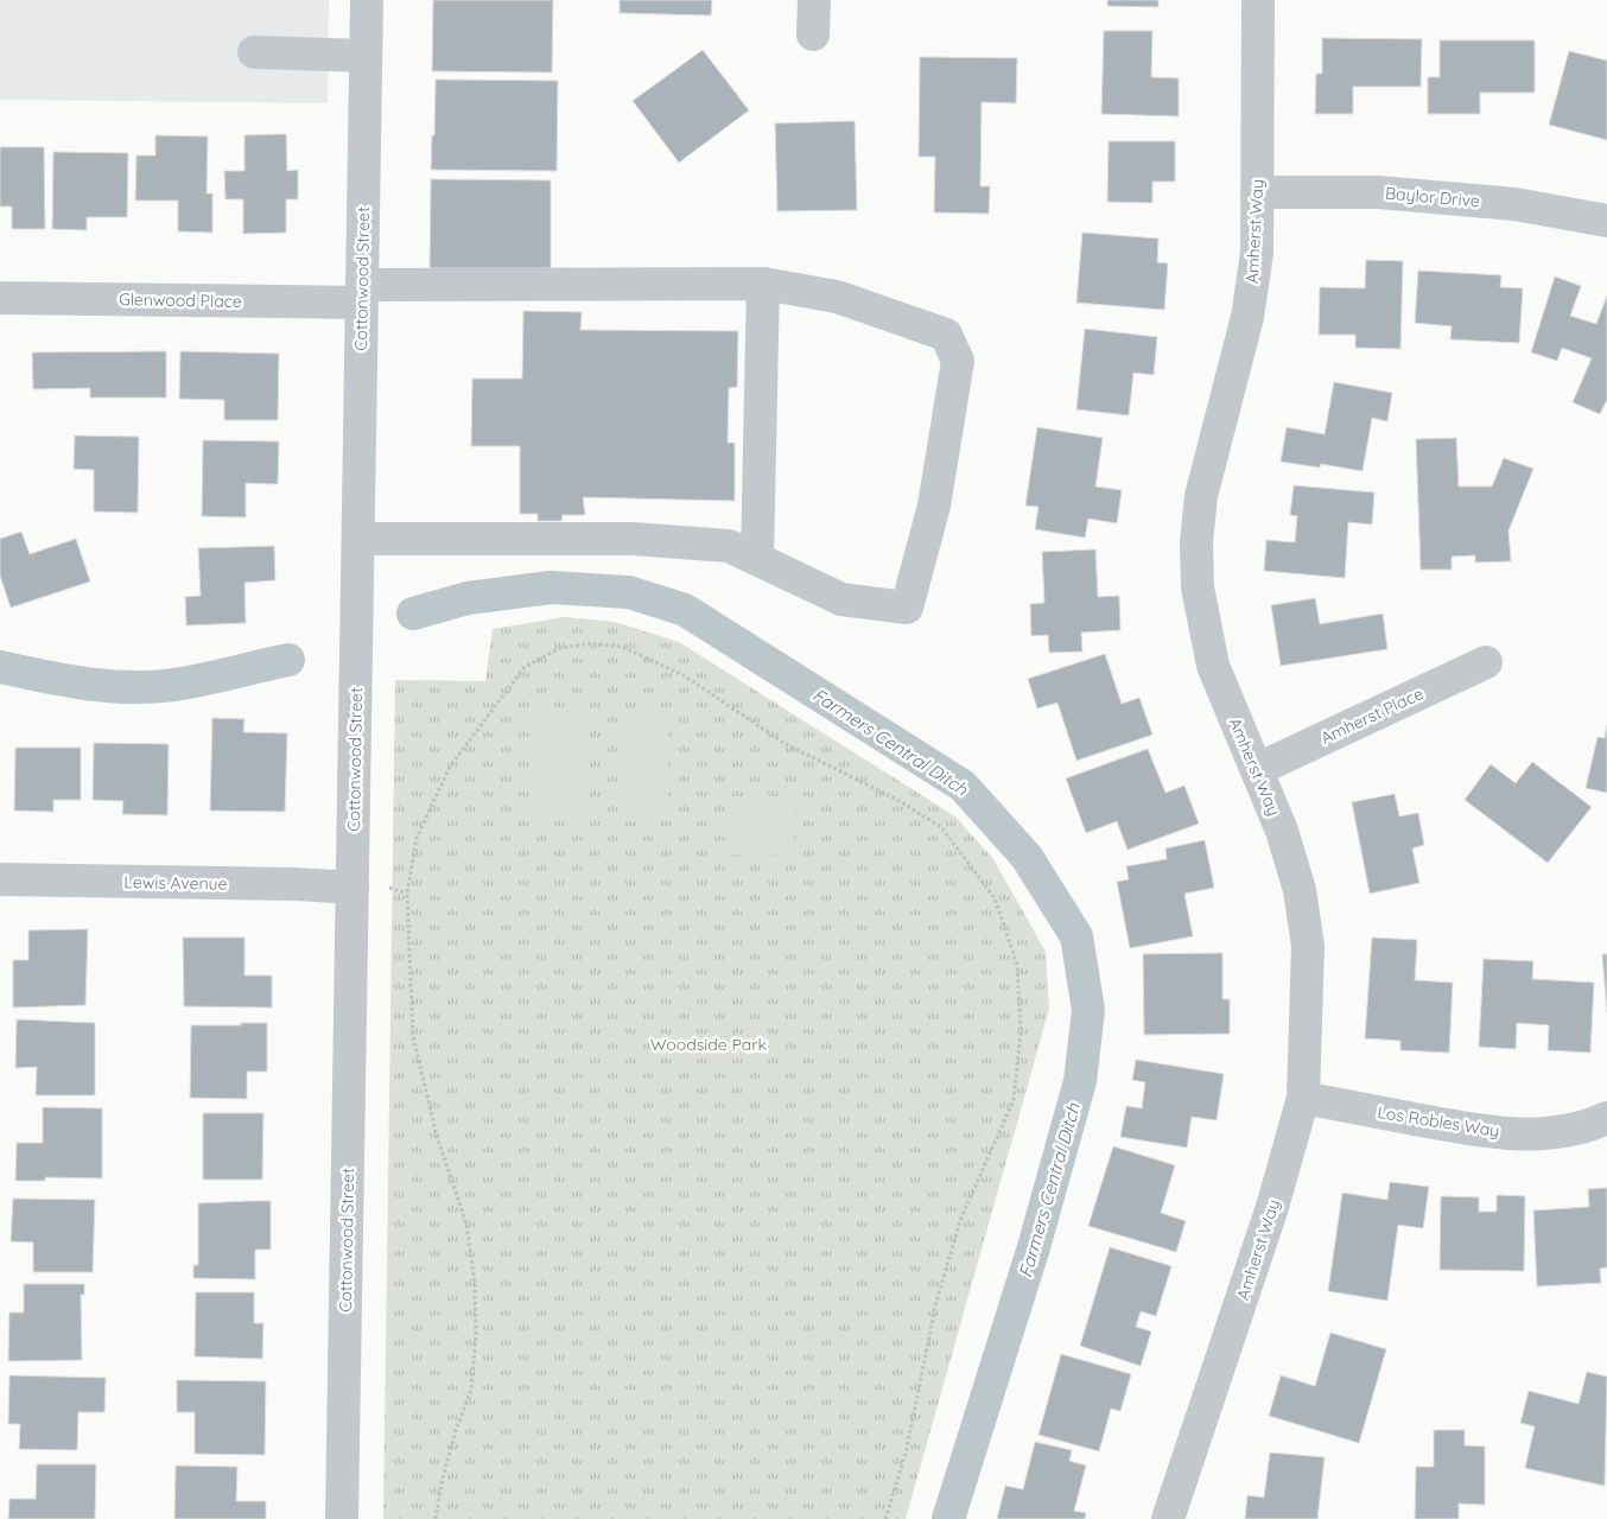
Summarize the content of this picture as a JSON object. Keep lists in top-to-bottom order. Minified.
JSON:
{"streets":{"street":["Baylor Drive","Amherst Way","Cottonwood Street","Glenwood Place","Amherst Place","Lewis Avenue","Los Robles Way"]},"crossings":[["Baylor Drive","Amherst Way"],["Amherst Way","Amherst Place"],["Amherst Way","Los Robles Way"],["Cottonwood Street","Glenwood Place"],["Cottonwood Street","Lewis Avenue"]],"water":["Farmers Central Ditch"],"parks":["Woodside Park"]}
